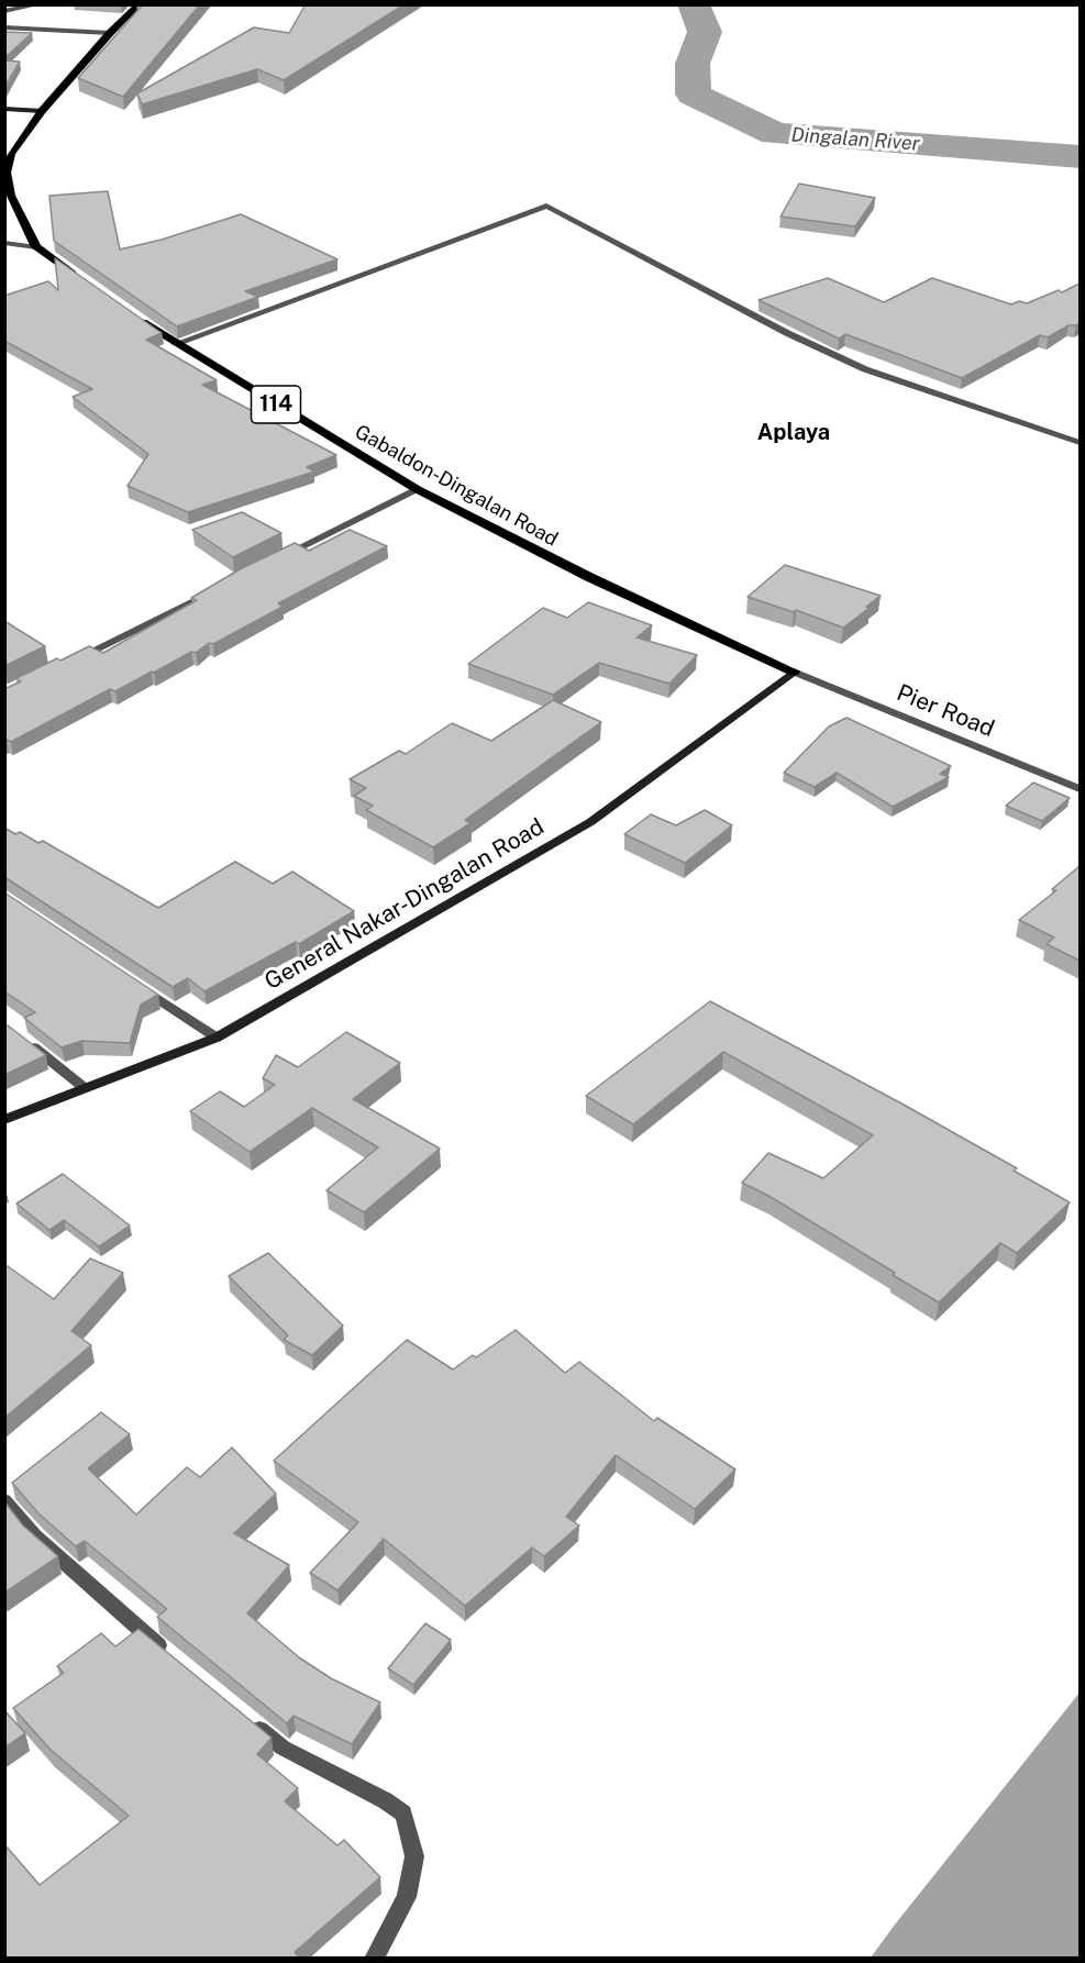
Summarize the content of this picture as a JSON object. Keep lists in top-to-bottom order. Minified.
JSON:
{"streets":{"main road":["114","Gabaldon-Dingalan Road","General Nakar-Dingalan Road"],"street":["Pier Road"]},"crossings":[["Gabaldon-Dingalan Road","Pier Road"],["Gabaldon-Dingalan Road","General Nakar-Dingalan Road"],["Pier Road","General Nakar-Dingalan Road"]],"districts":["Aplaya"],"water":["Dingalan River"]}
